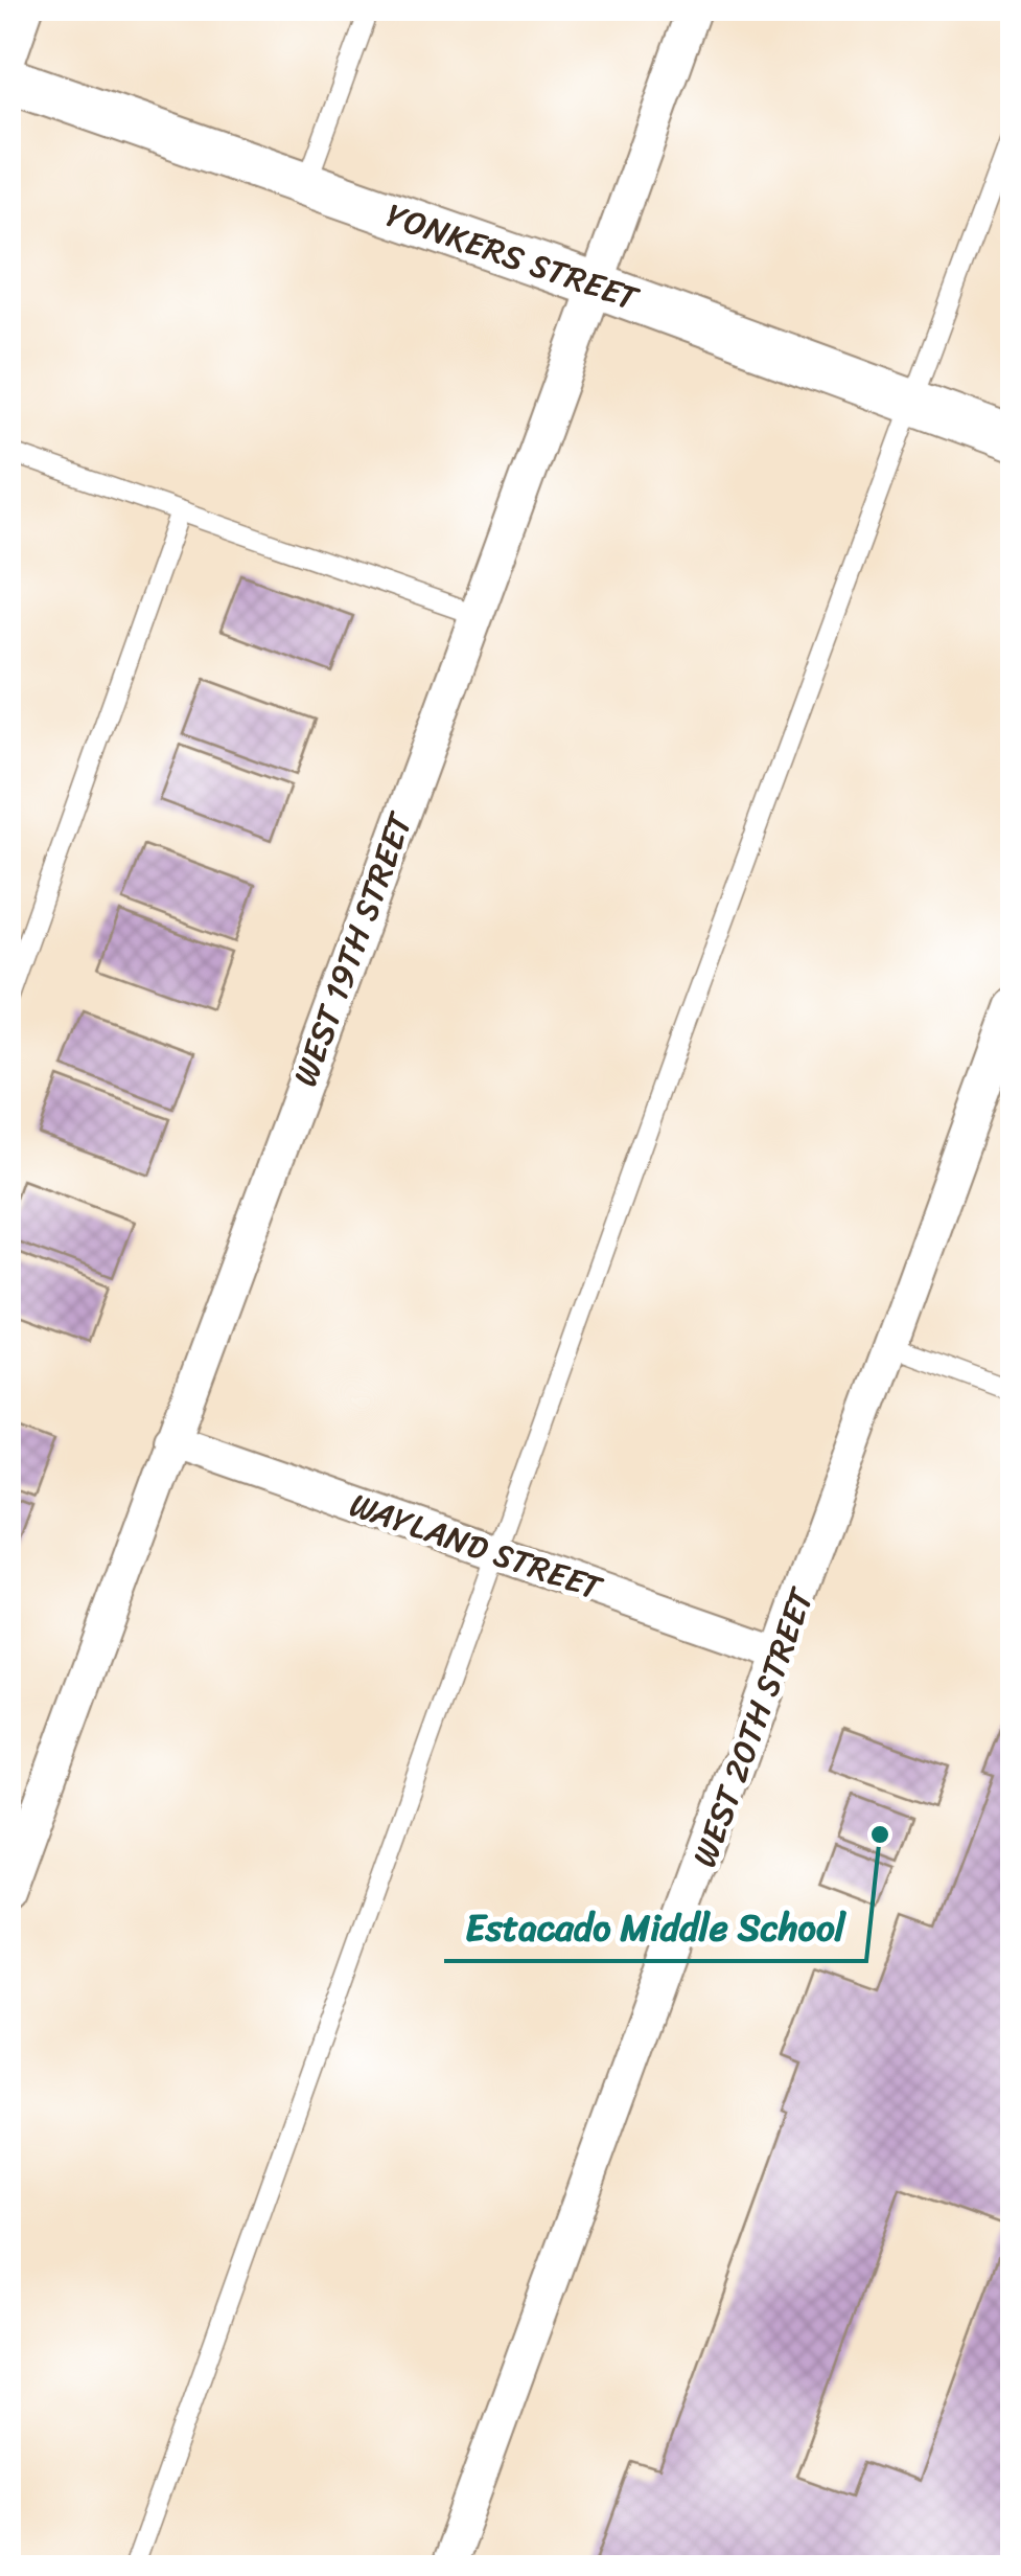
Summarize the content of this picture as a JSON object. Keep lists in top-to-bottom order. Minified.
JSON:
{"streets":{"street":["YONKERS STREET","WEST 19TH STREET","WAYLAND STREET","WEST 20TH STREET"]},"crossings":[["YONKERS STREET","WEST 19TH STREET"],["WEST 19TH STREET","WAYLAND STREET"],["WAYLAND STREET","WEST 20TH STREET"]],"places":["Estacado Middle School"]}
